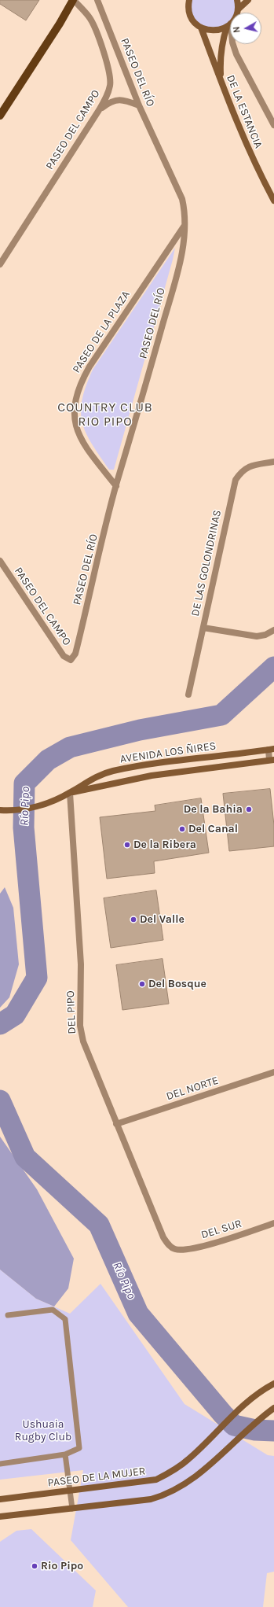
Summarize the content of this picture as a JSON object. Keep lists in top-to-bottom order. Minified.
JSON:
{"streets":{"street":["PASEO DEL RÍO","DE LA ESTANCIA","PASEO DEL CAMPO","PASEO DE LA PLAZA","DE LAS GOLONDRINAS","AVENIDA LOS ÑIRES","DEL PIPO","DEL NORTE","DEL SUR","PASEO DE LA MUJER"]},"crossings":[["PASEO DEL RÍO","PASEO DEL CAMPO"],["PASEO DEL RÍO","PASEO DE LA PLAZA"],["AVENIDA LOS ÑIRES","DEL PIPO"],["DEL PIPO","DEL NORTE"],["DEL PIPO","DEL SUR"]],"districts":["COUNTRY CLUB RIO PIPO"],"water":["Río Pipo"],"parks":["Ushuaia Rugby Club"],"places":["De la Bahia","Del Canal","De la Ribera","Del Valle","Del Bosque","Rio Pipo"],"north":"left"}
